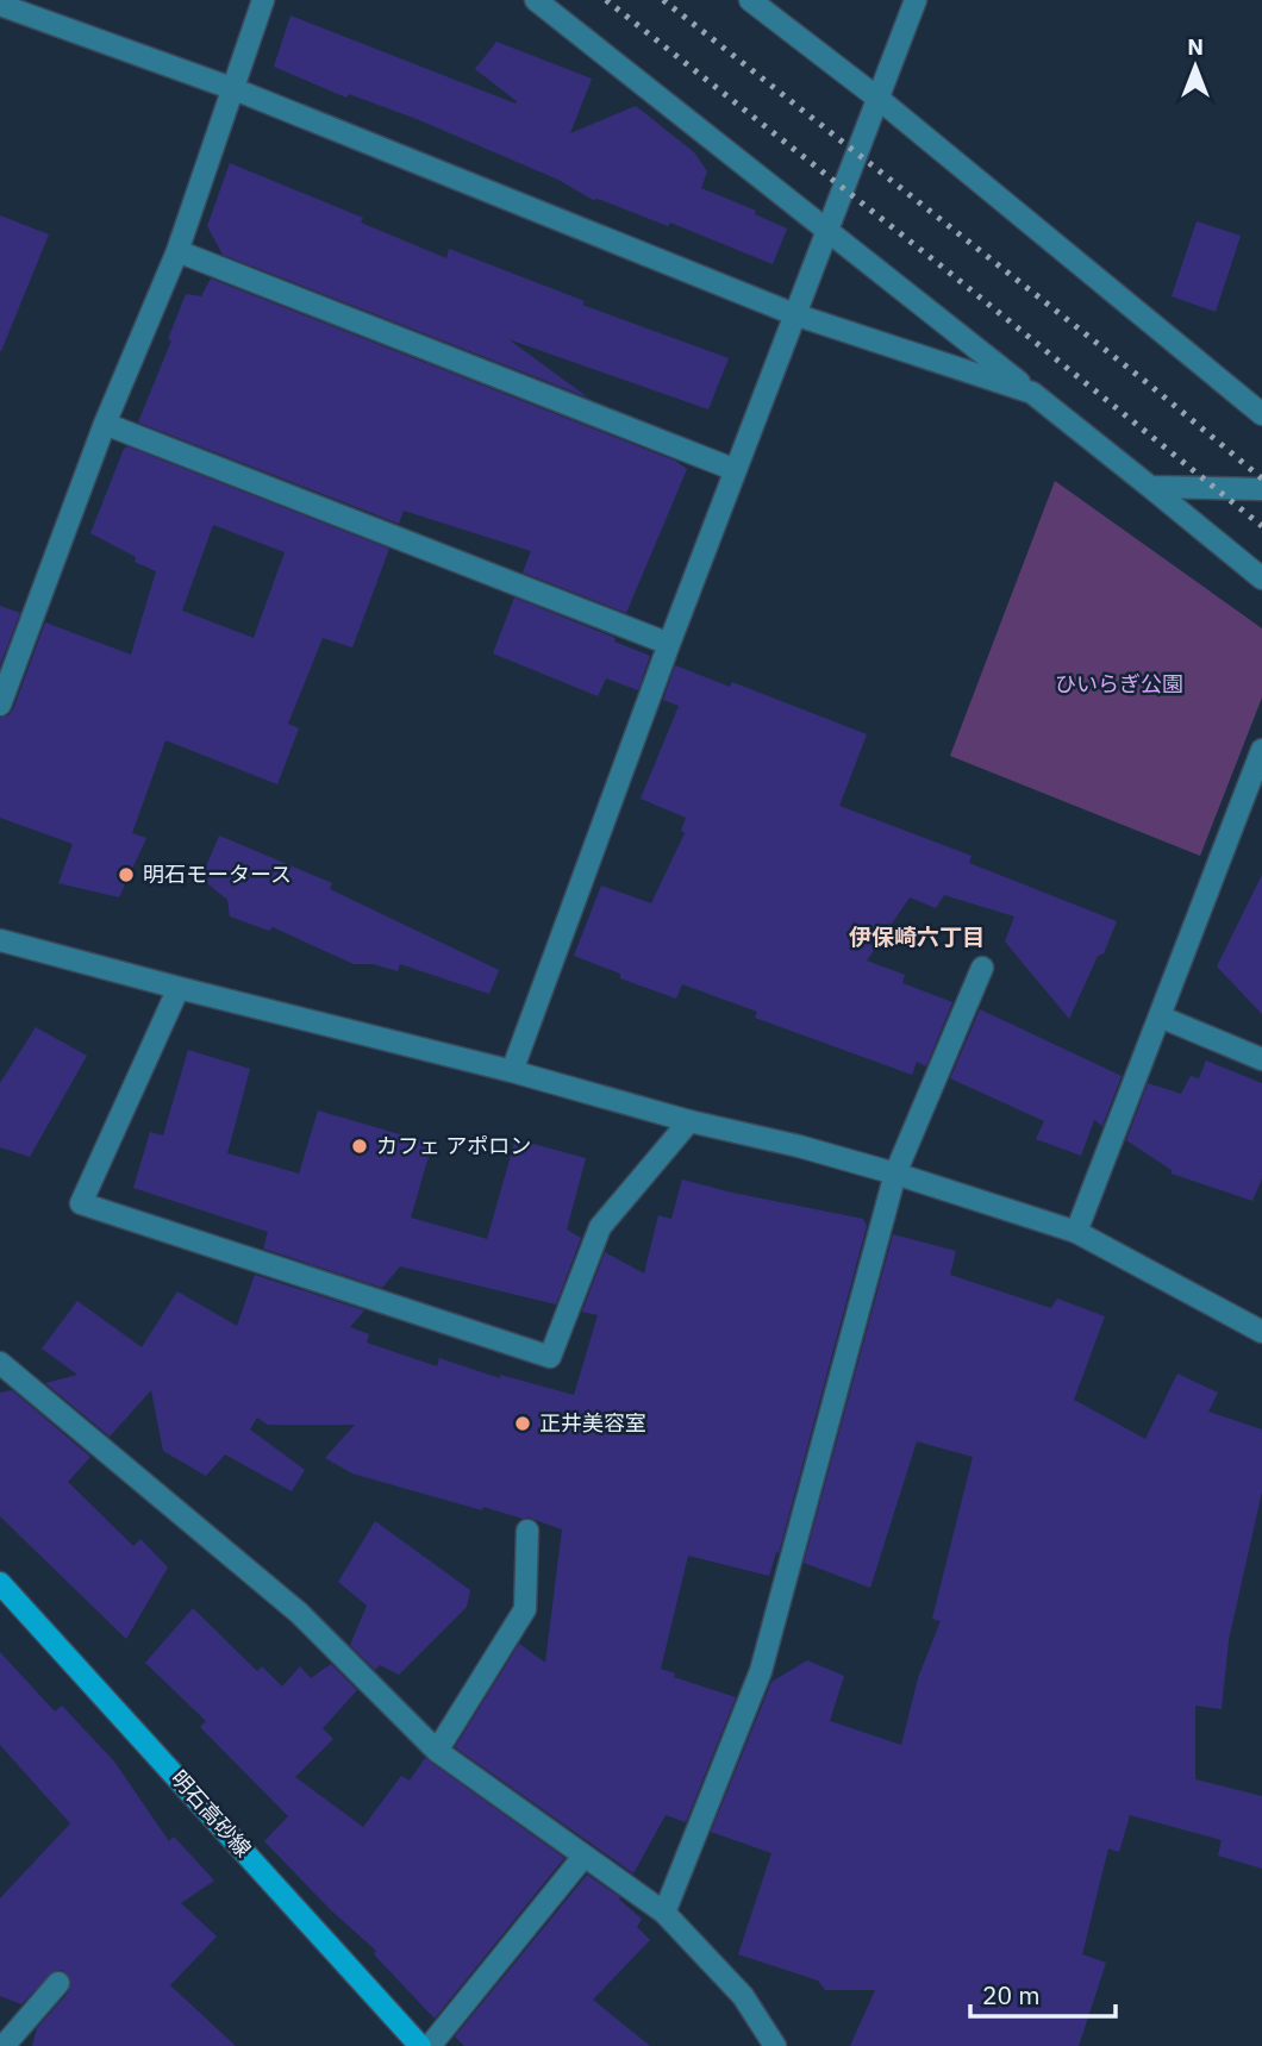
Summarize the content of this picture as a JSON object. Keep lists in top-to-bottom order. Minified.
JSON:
{"streets":{"main road":["明石高砂線"]},"districts":["伊保崎六丁目"],"parks":["ひいらぎ公園"],"places":["明石モータース","カフェ アポロン","正井美容室"],"scale_bar":"20 m","north":"top"}
